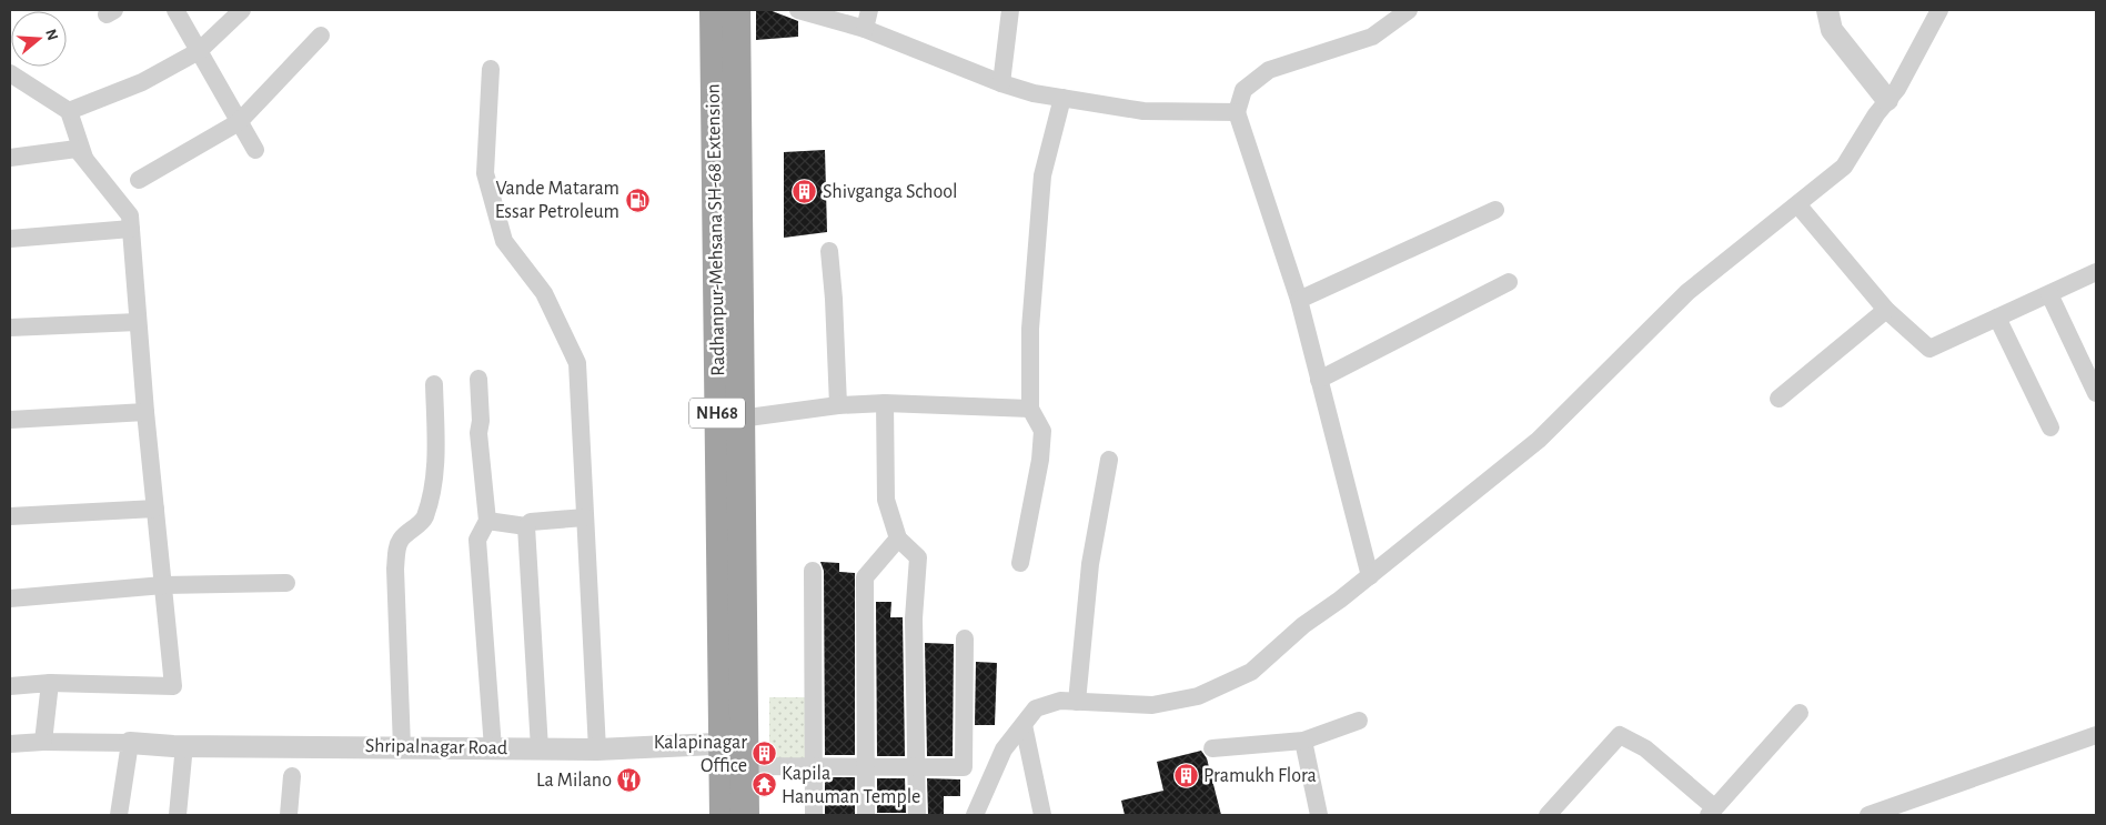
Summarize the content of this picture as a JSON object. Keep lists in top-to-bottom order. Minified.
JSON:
{"streets":{"highway":["Radhanpur-Mehsana SH-68 Extension","NH68"],"street":["Shripalnagar Road"]},"crossings":[["Radhanpur-Mehsana SH-68 Extension","NH68"],["Radhanpur-Mehsana SH-68 Extension","Shripalnagar Road"],["NH68","Shripalnagar Road"]],"places":{"building":["Shivganga School","Kalapinagar Office","Pramukh Flora"],"fuel station":["Vande Mataram Essar Petroleum"],"restaurant":["La Milano"],"temple":["Kapila Hanuman Temple"]},"north":"right"}
